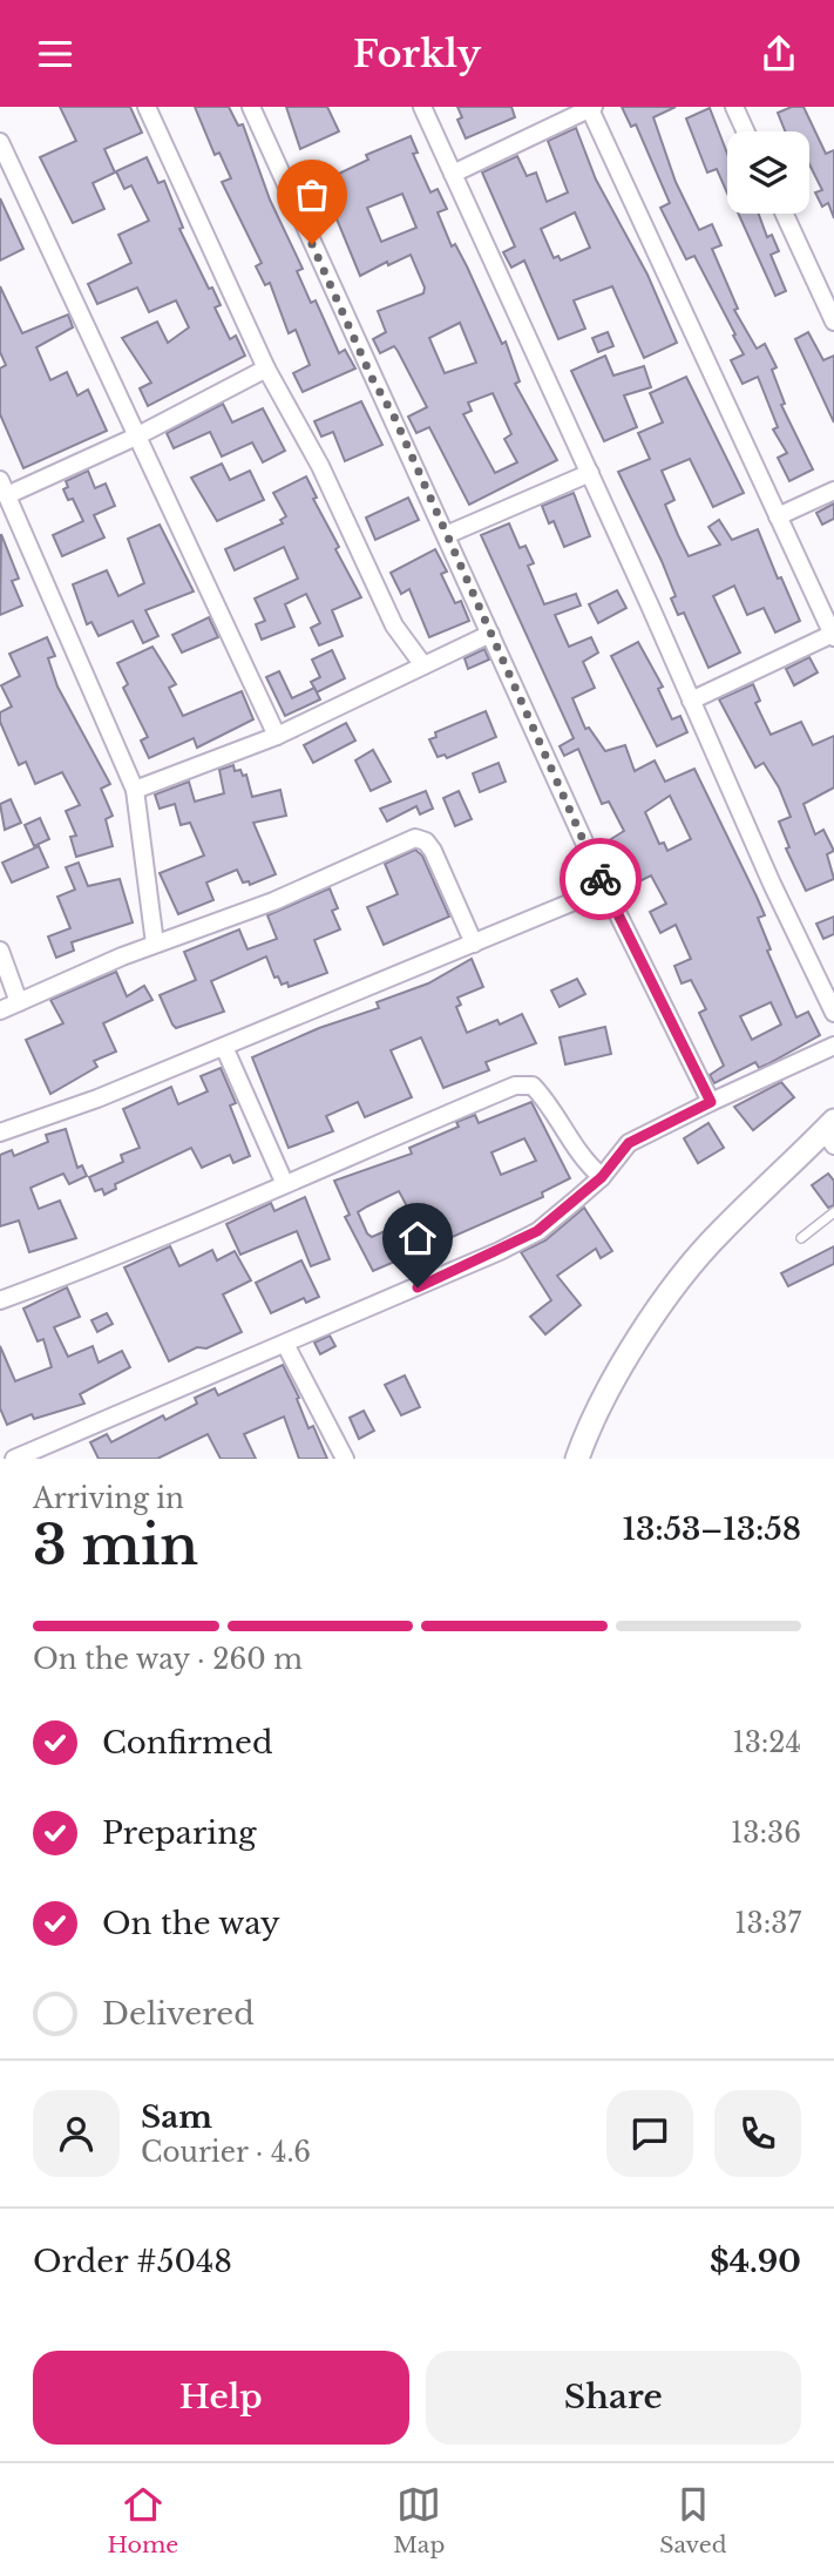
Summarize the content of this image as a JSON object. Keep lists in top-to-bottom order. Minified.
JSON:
{"page":{"header":"Forkly","heading":["3 min","Arriving in","13:53–13:58"],"panel":["Sam","Courier · 4.6","Order #5048","$4.90"],"bar":"On the way · 260 m","list":[["Confirmed","13:24"],["Preparing","13:36"],["On the way","13:37"],"Delivered"],"buttons":["Help","Share"],"tabs":["Home","Map","Saved"]}}
